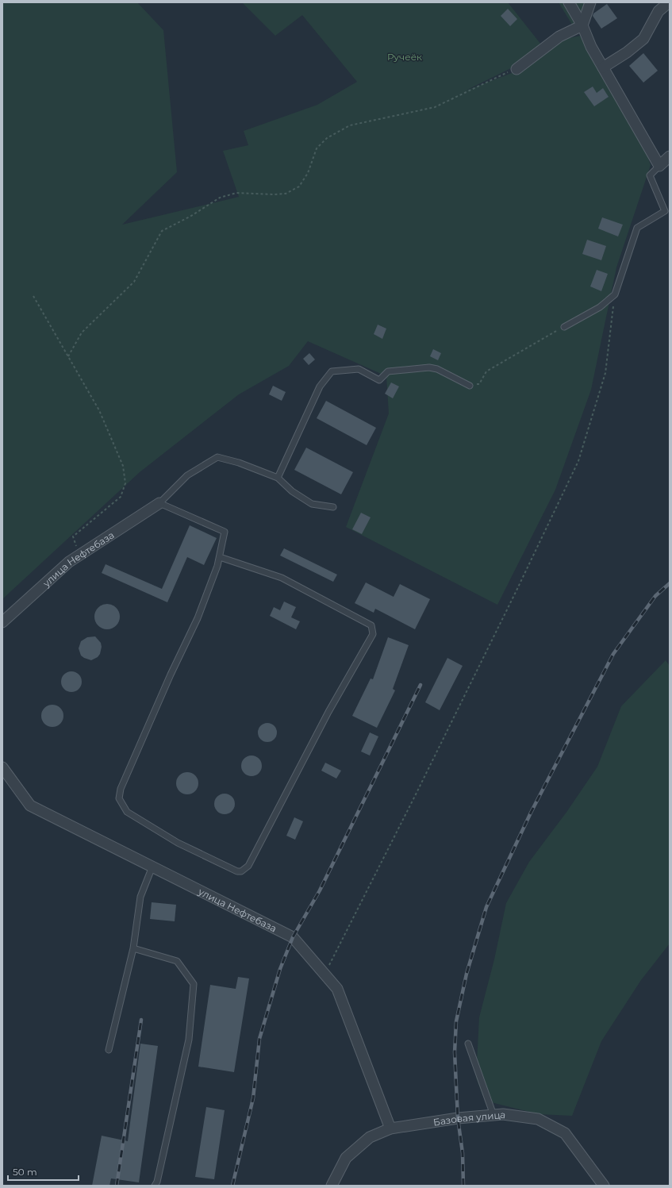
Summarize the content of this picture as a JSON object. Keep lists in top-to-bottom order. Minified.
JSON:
{"streets":{"street":["улица Нефтебаза","Базовая улица"]},"crossings":[["улица Нефтебаза","Базовая улица"]],"parks":["Ручеёк"],"scale_bar":"50 m"}
